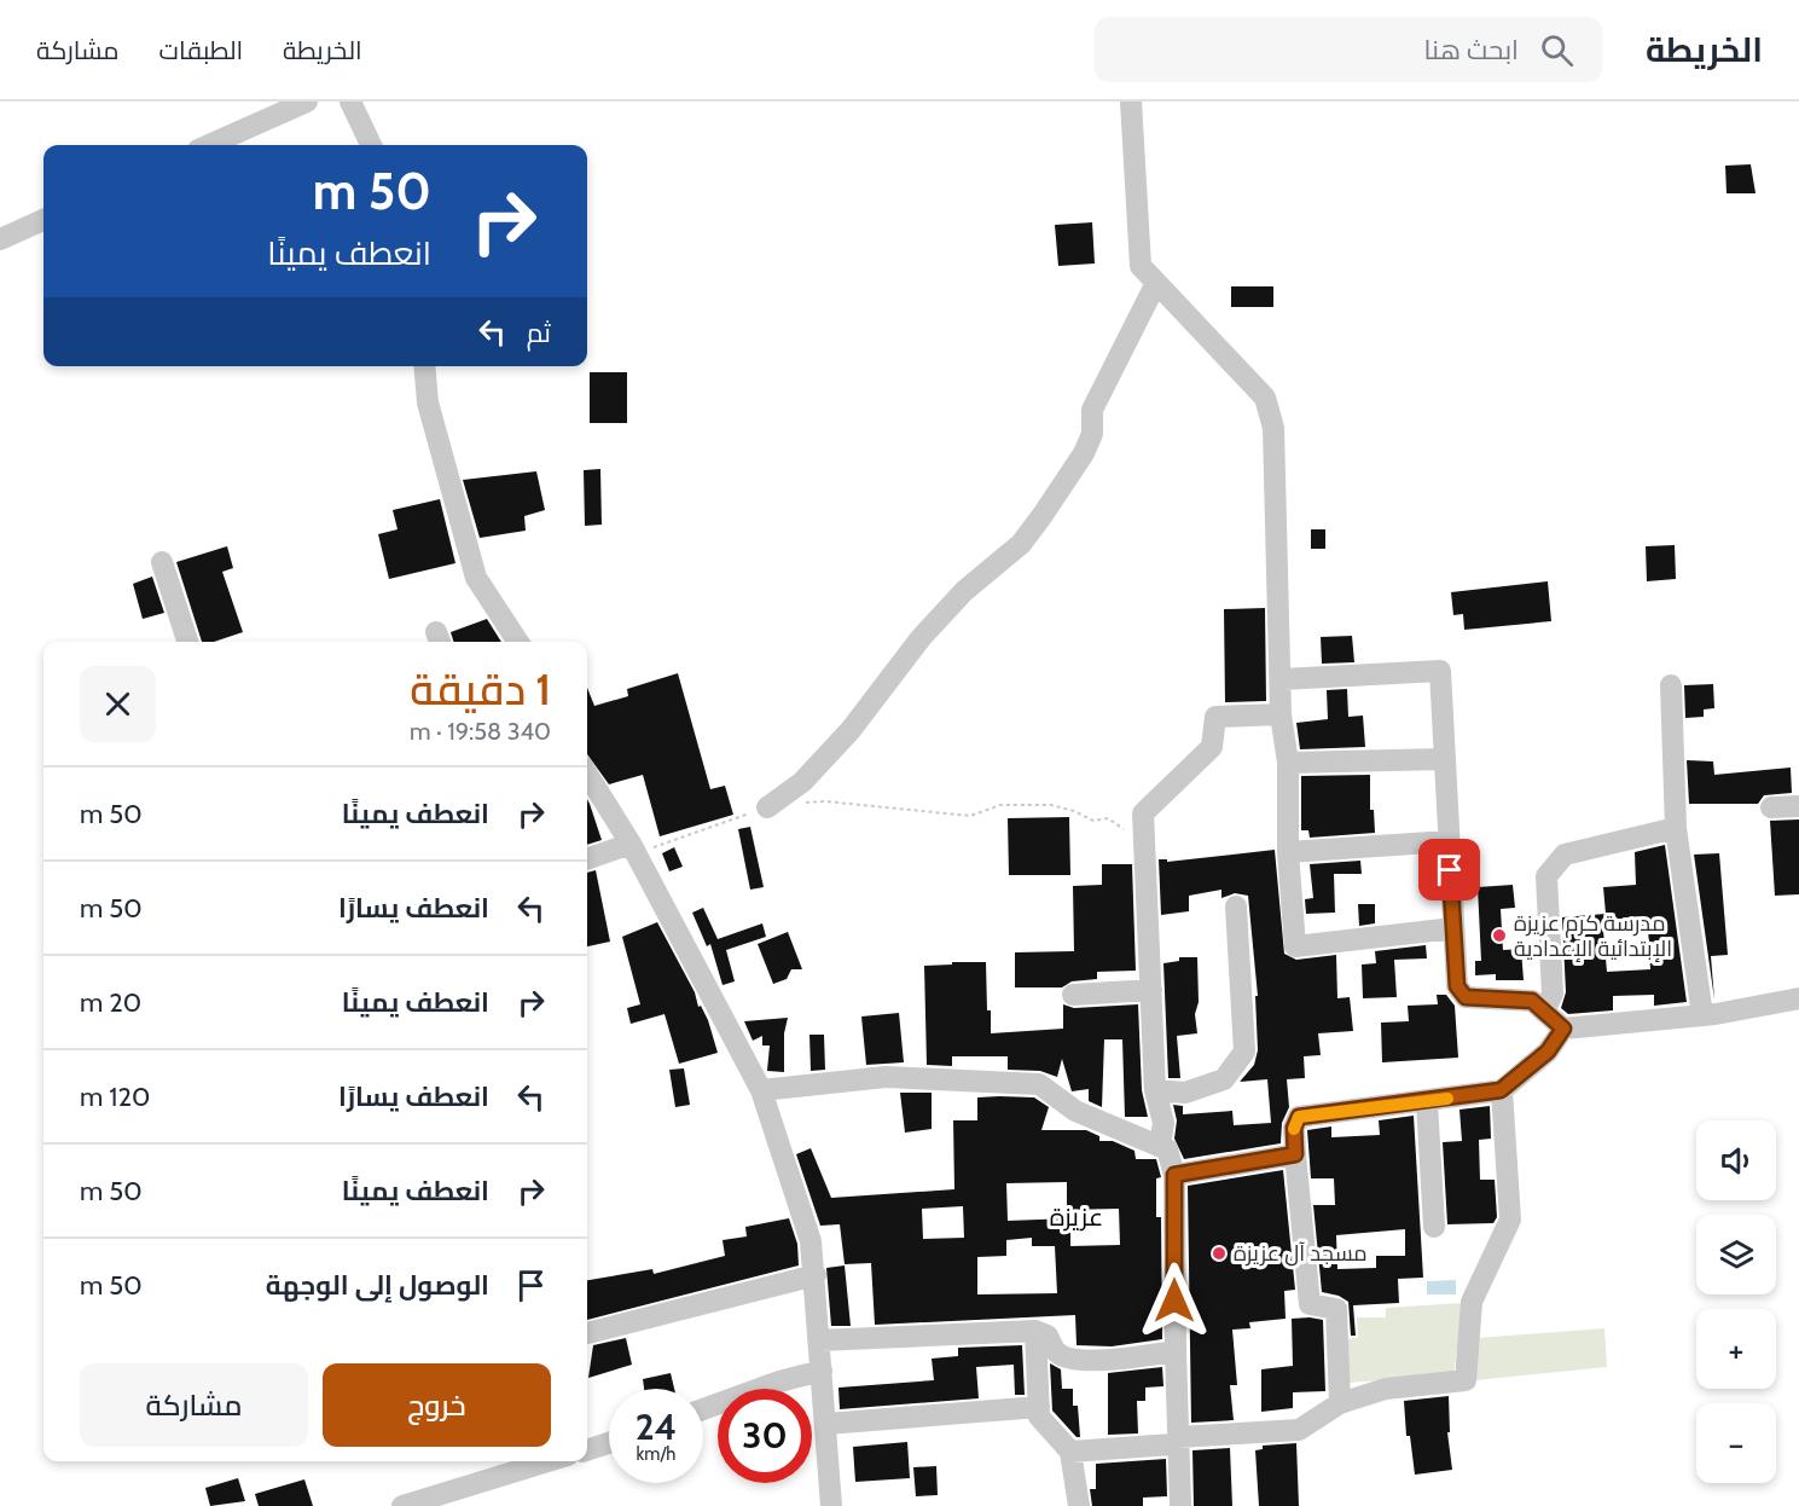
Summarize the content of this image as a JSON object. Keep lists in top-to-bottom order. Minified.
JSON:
{"districts":["عزيزة"],"places":["مدرسة كرم عزيزة الإبتدائية الإعدادية","مسجد آل عزيزة"],"page":{"header":"الخريطة","search":"ابحث هنا","nav":["الخريطة","الطبقات","مشاركة"],"turn":["50 m","انعطف يمينًا"],"then":"ثم","heading":["1 دقيقة","340 m · 19:58"],"list":[{"name":"انعطف يمينًا","value":"50 m"},{"name":"انعطف يسارًا","value":"50 m"},{"name":"انعطف يمينًا","value":"20 m"},{"name":"انعطف يسارًا","value":"120 m"},{"name":"انعطف يمينًا","value":"50 m"},{"name":"الوصول إلى الوجهة","value":"50 m"}],"map_buttons":["+","−"],"buttons":["خروج","مشاركة"],"speed":"24 km/h","limit":"30"}}
